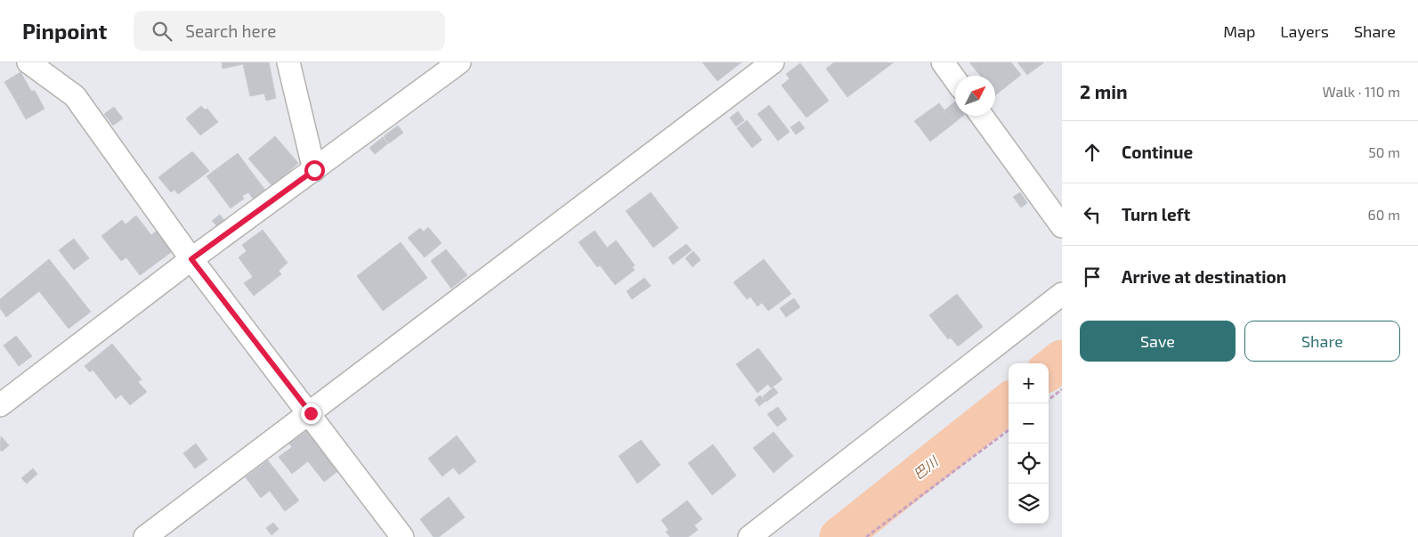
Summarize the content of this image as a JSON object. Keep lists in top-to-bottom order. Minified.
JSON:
{"water":["巴川"],"north":"top right","page":{"header":"Pinpoint","search":"Search here","nav":["Map","Layers","Share"],"heading":["2 min","Walk · 110 m"],"list":[["Continue","50 m"],["Turn left","60 m"],"Arrive at destination"],"buttons":["Save","Share"],"map_buttons":["+","−"]}}
